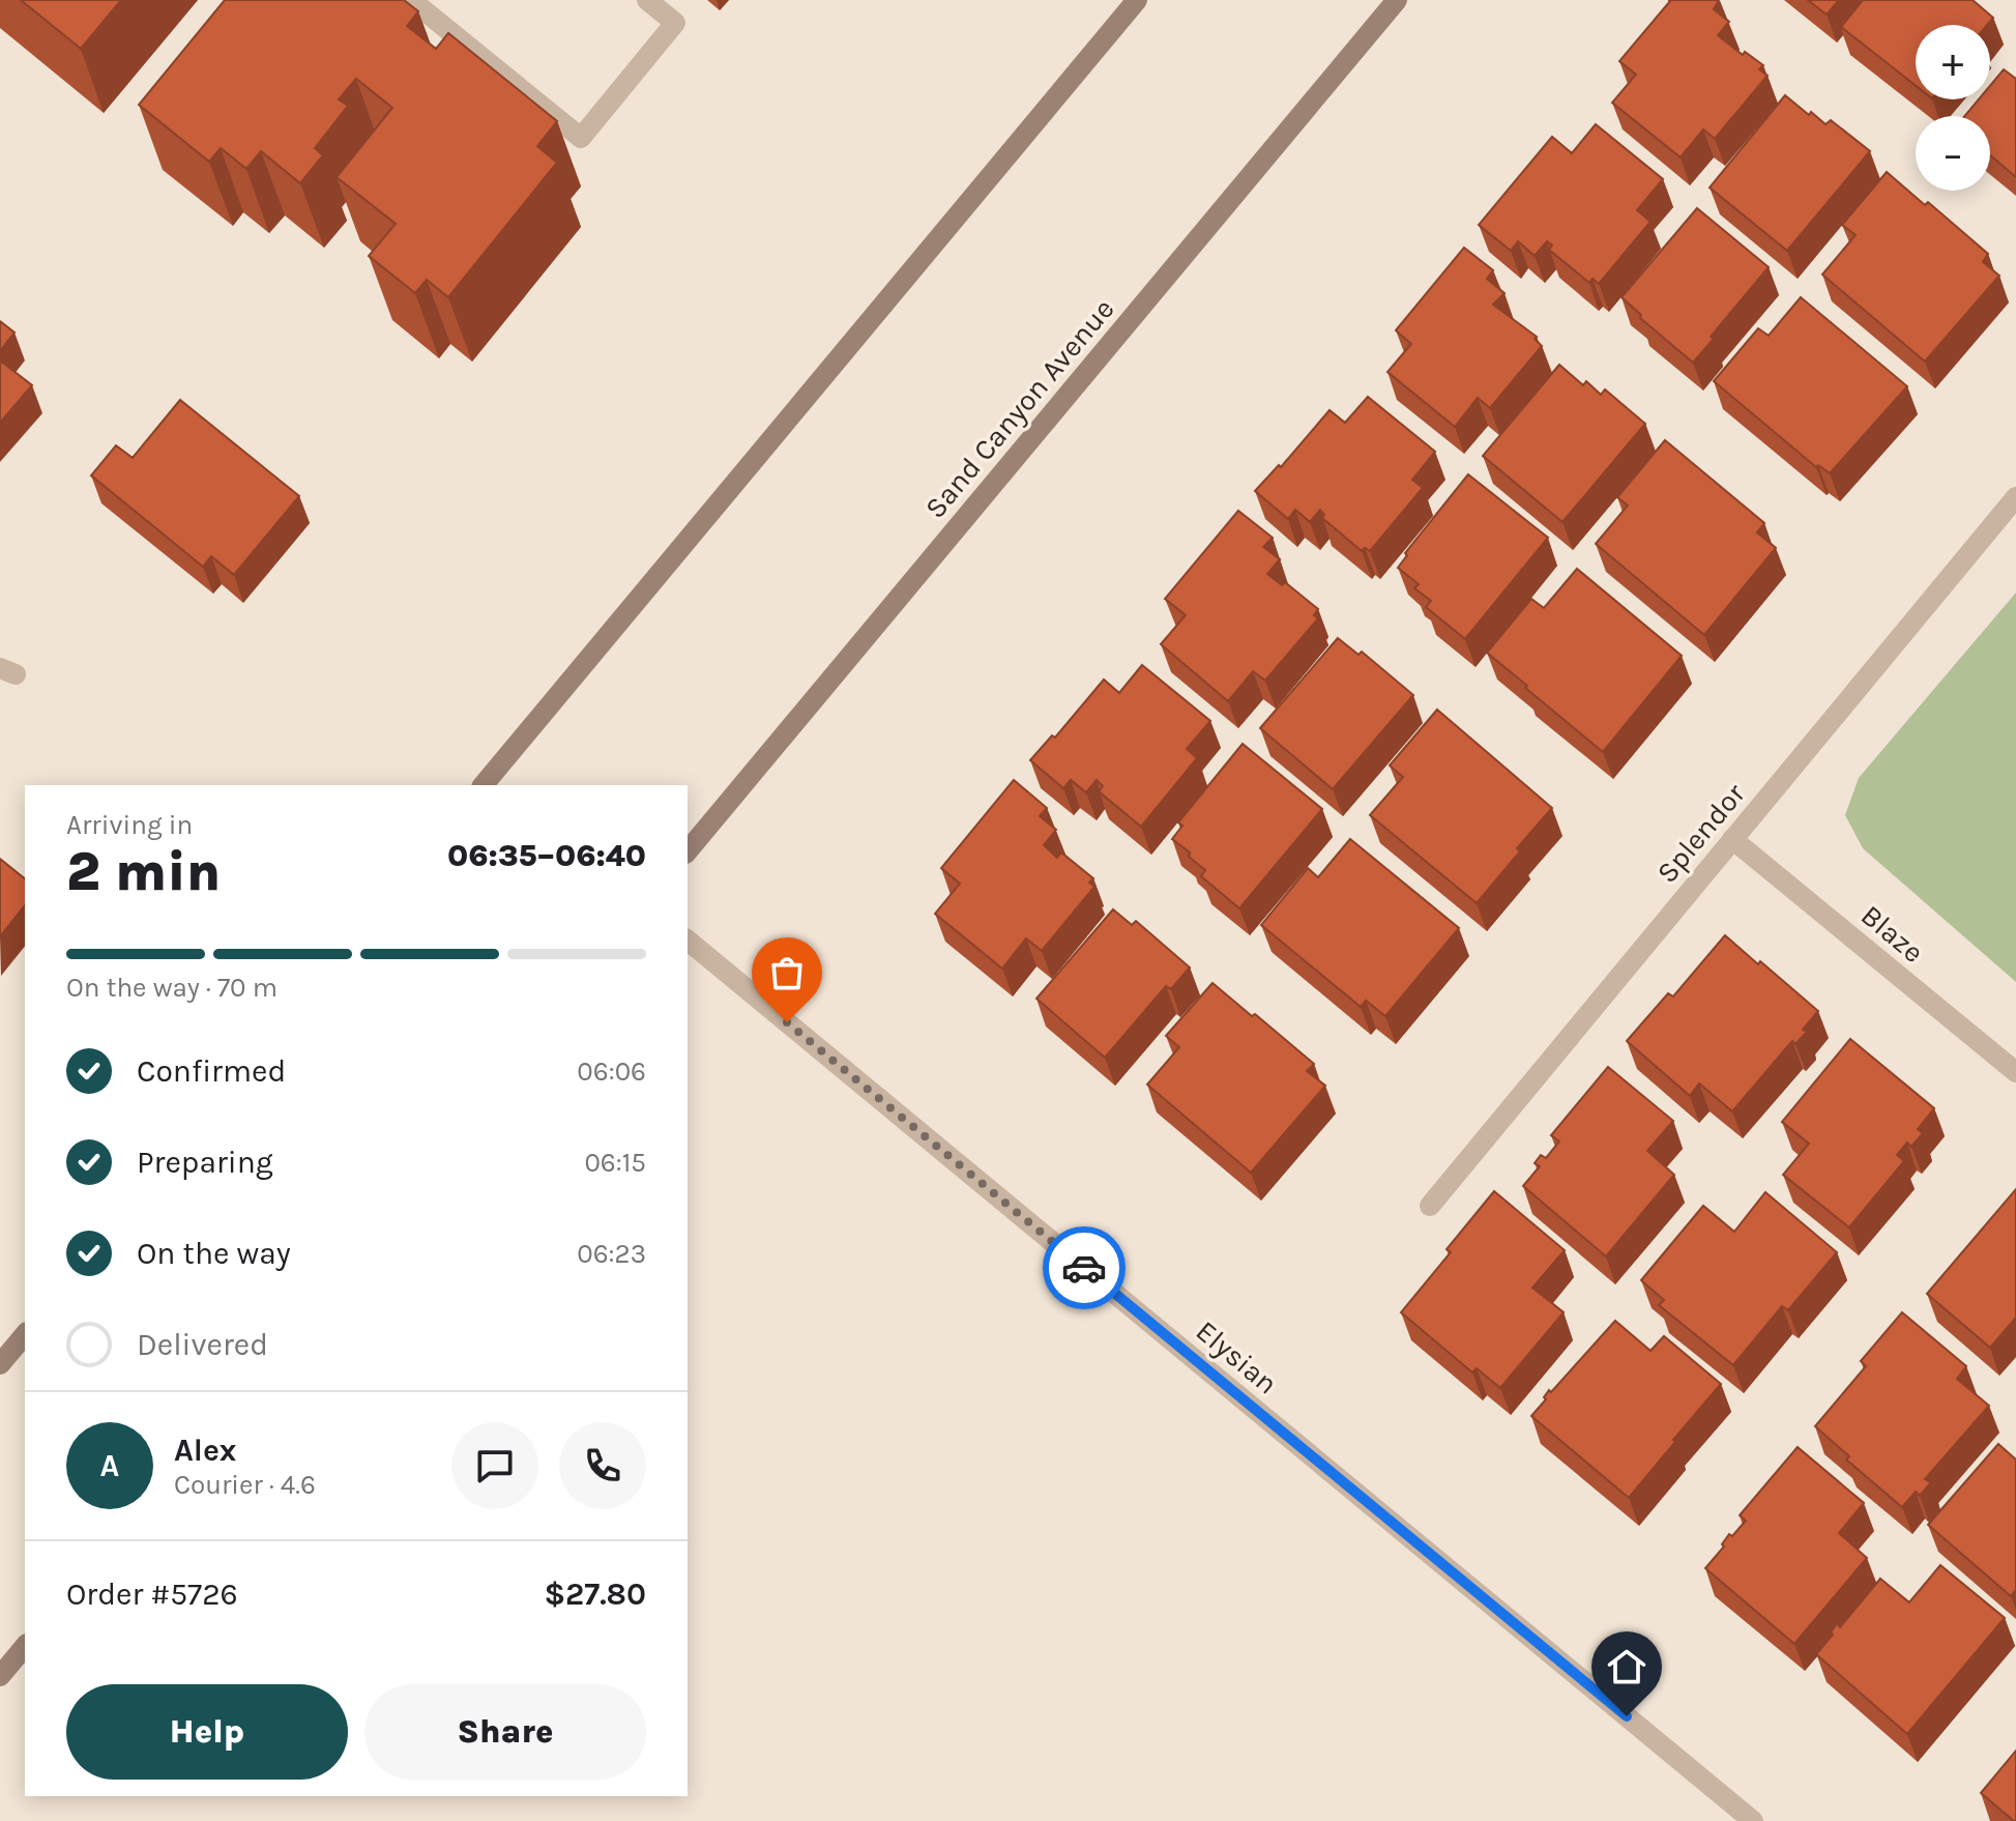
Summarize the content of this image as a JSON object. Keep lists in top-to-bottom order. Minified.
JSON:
{"streets":{"main road":["Sand Canyon Avenue"],"street":["Splendor","Blaze","Elysian"]},"crossings":[["Splendor","Blaze"]],"page":{"map_buttons":["+","−"],"heading":["2 min","Arriving in","06:35–06:40"],"panel":["Alex","Courier · 4.6","Order #5726","$27.80"],"bar":"On the way · 70 m","list":[["Confirmed","06:06"],["Preparing","06:15"],["On the way","06:23"],"Delivered"],"round":"A","buttons":["Help","Share"]}}
